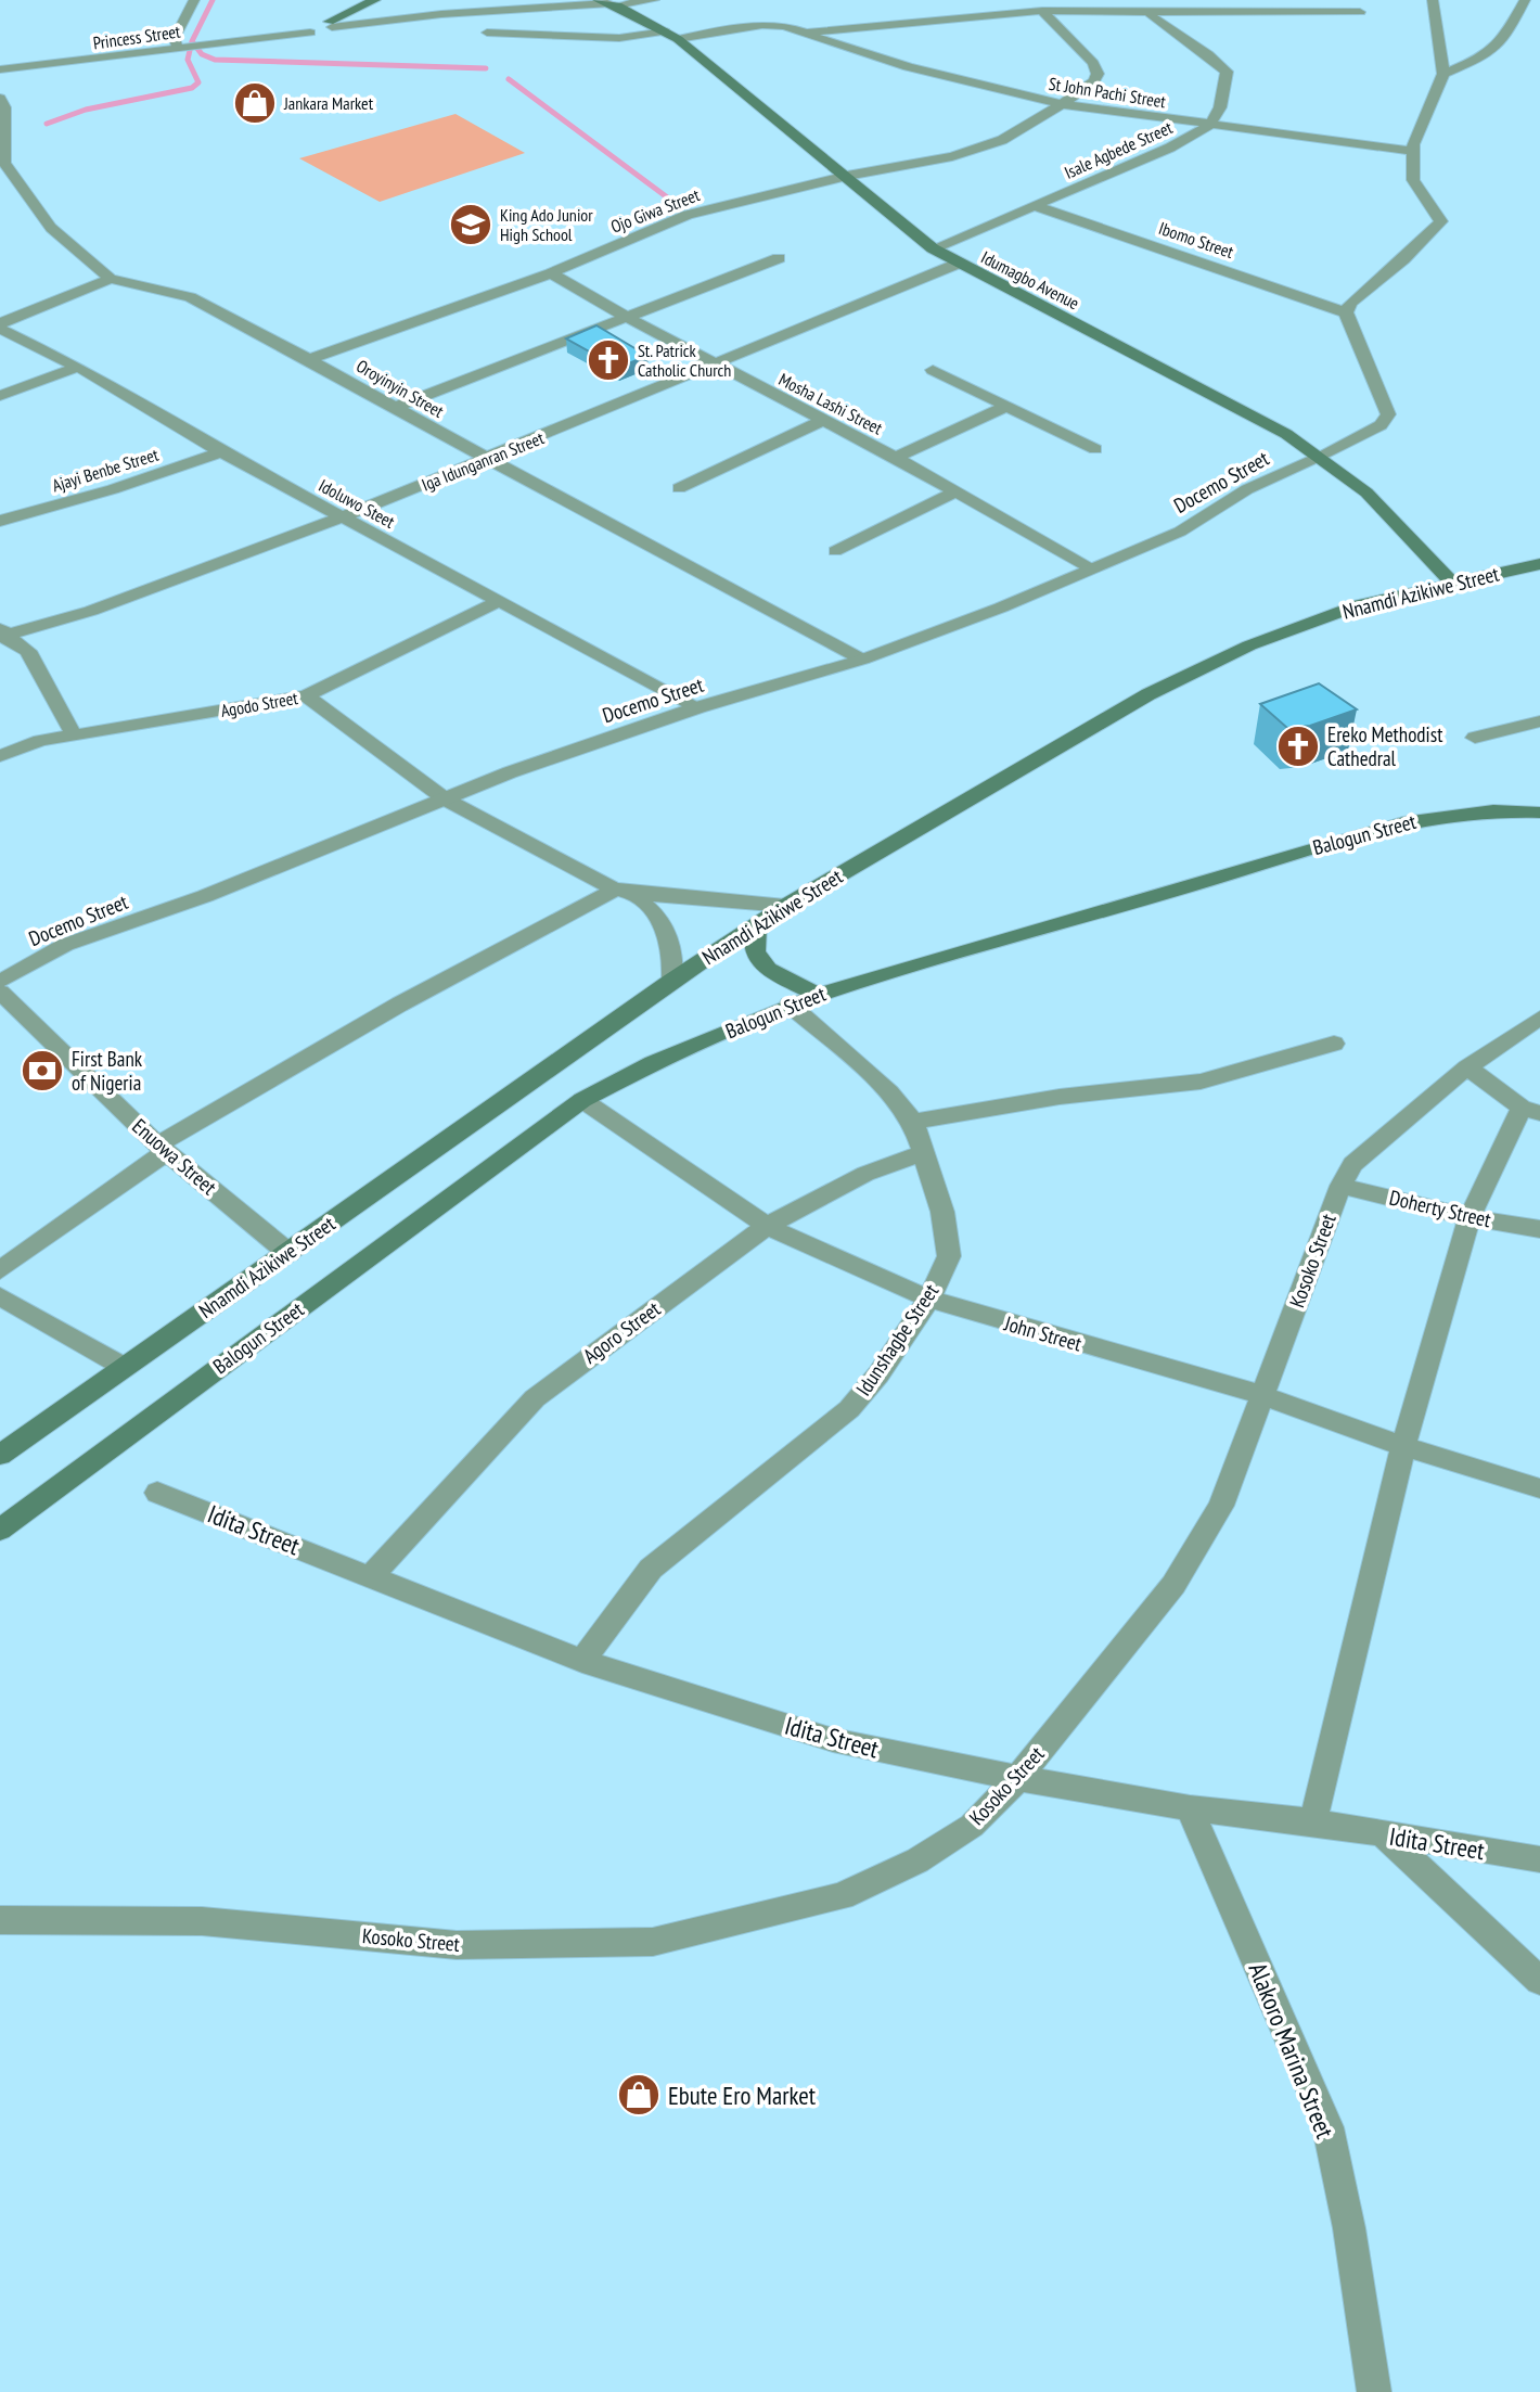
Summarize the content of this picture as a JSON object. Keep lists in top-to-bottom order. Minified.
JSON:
{"streets":{"main road":["Idumagbo Avenue","Nnamdi Azikiwe Street","Balogun Street"],"street":["Princess Street","St John Pachi Street","Isale Agbede Street","Ojo Giwa Street","Ibomo Street","Oroyinyin Street","Mosha Lashi Street","Iga Idunganran Street","Ajayi Benbe Street","Docemo Street","Idoluwo Steet","Agodo Street","Enuowa Street","Doherty Street","Kosoko Street","Agoro Street","John Street","Idunshagbe Street","Idita Street","Alakoro Marina Street"]},"crossings":[["St John Pachi Street","Isale Agbede Street"],["St John Pachi Street","Ojo Giwa Street"],["Isale Agbede Street","Ibomo Street"],["Isale Agbede Street","Idumagbo Avenue"],["Ojo Giwa Street","Idumagbo Avenue"],["Ojo Giwa Street","Oroyinyin Street"],["Ojo Giwa Street","Mosha Lashi Street"],["Ibomo Street","Docemo Street"],["Idumagbo Avenue","Iga Idunganran Street"],["Idumagbo Avenue","Docemo Street"],["Idumagbo Avenue","Nnamdi Azikiwe Street"],["Oroyinyin Street","Iga Idunganran Street"],["Oroyinyin Street","Docemo Street"],["Mosha Lashi Street","Iga Idunganran Street"],["Mosha Lashi Street","Docemo Street"],["Iga Idunganran Street","Idoluwo Steet"],["Ajayi Benbe Street","Idoluwo Steet"],["Docemo Street","Idoluwo Steet"],["Idoluwo Steet","Agodo Street"],["Nnamdi Azikiwe Street","Enuowa Street"],["Balogun Street","John Street"],["Balogun Street","Idunshagbe Street"],["Doherty Street","Kosoko Street"],["Kosoko Street","John Street"],["Kosoko Street","Idita Street"],["Agoro Street","John Street"],["Agoro Street","Idunshagbe Street"],["Agoro Street","Idita Street"],["John Street","Idunshagbe Street"],["Idunshagbe Street","Idita Street"],["Idita Street","Alakoro Marina Street"]],"places":{"shop":["Jankara Market","Ebute Ero Market"],"school or university":["King Ado Junior High School"],"church":["St. Patrick Catholic Church","Ereko Methodist Cathedral"],"bank":["First Bank of Nigeria"]}}
